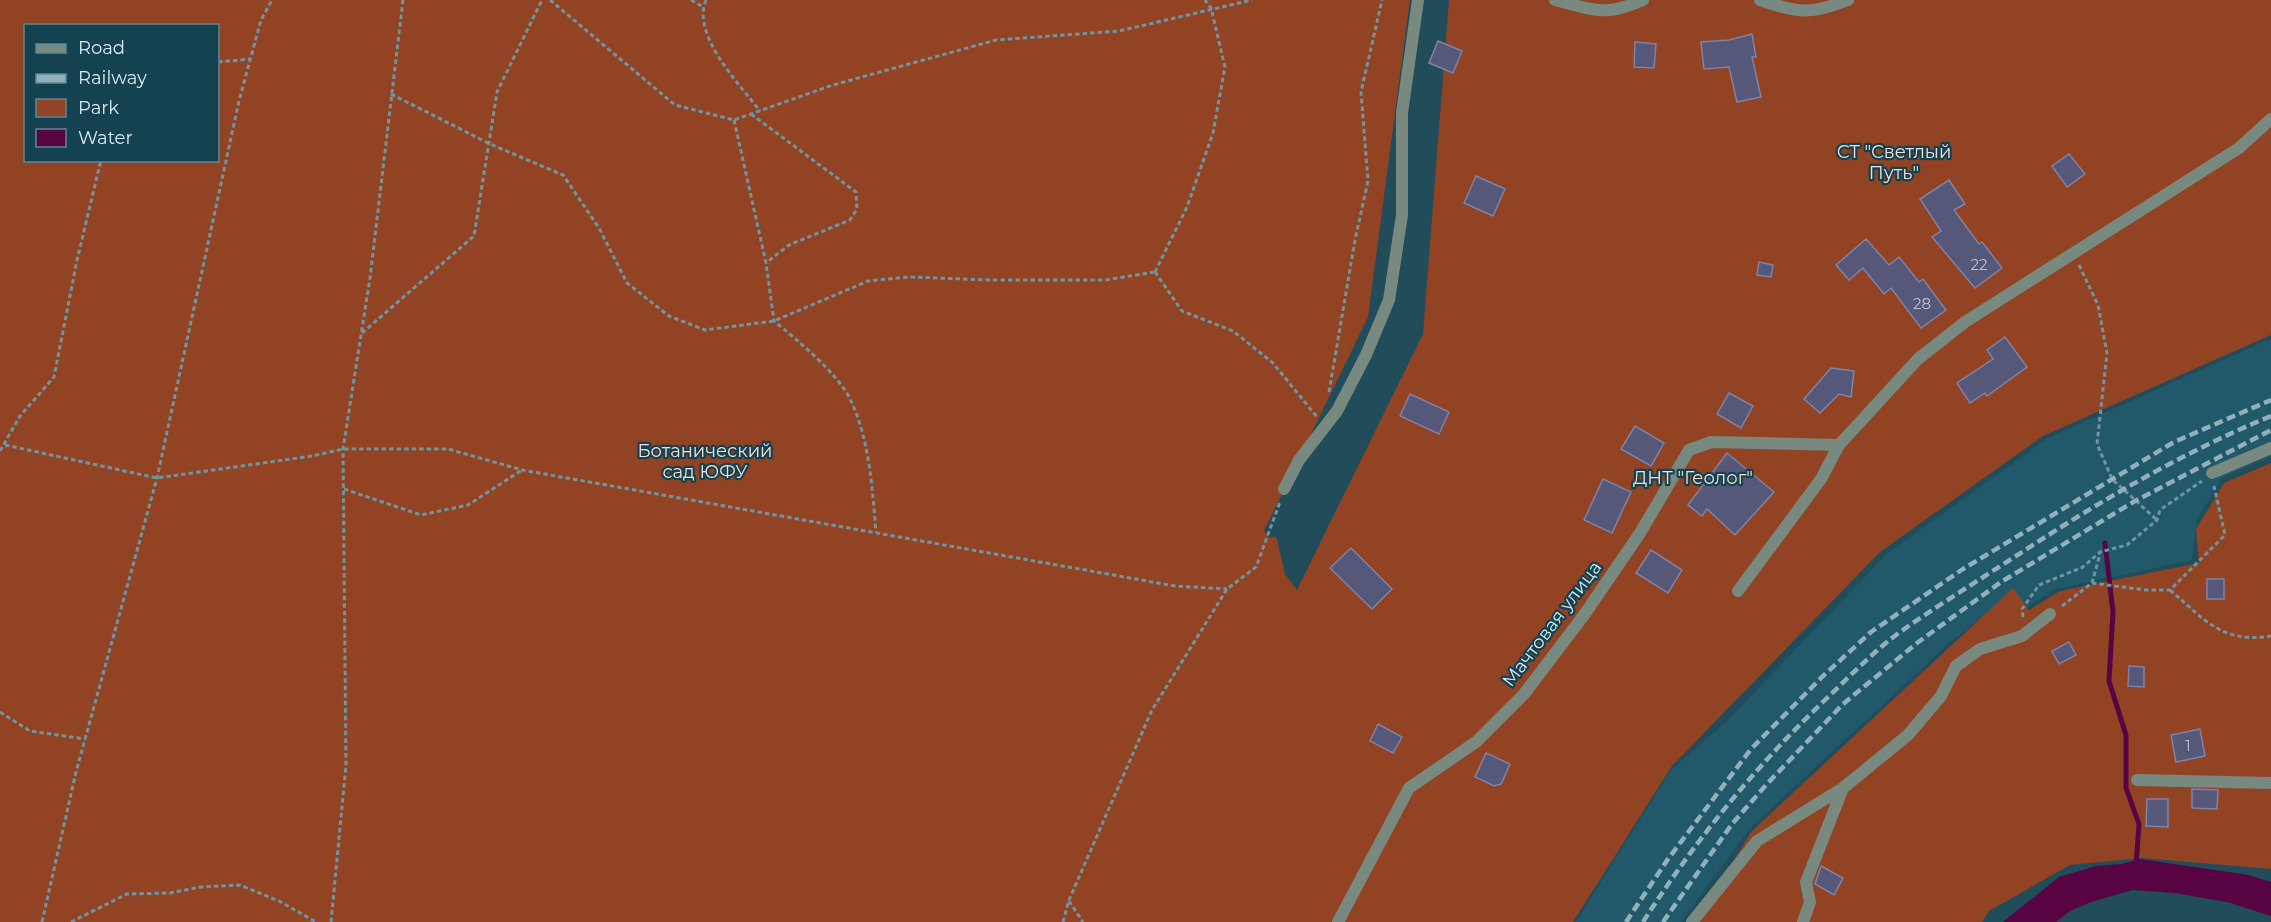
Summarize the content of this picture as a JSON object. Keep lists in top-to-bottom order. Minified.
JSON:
{"streets":{"street":["Мачтовая улица"]},"parks":["СТ \"Светлый Путь\"","Ботанический сад ЮФУ","ДНТ \"Геолог\""],"house_numbers":["22","28","1"],"legend":["Road","Railway","Park","Water"]}
